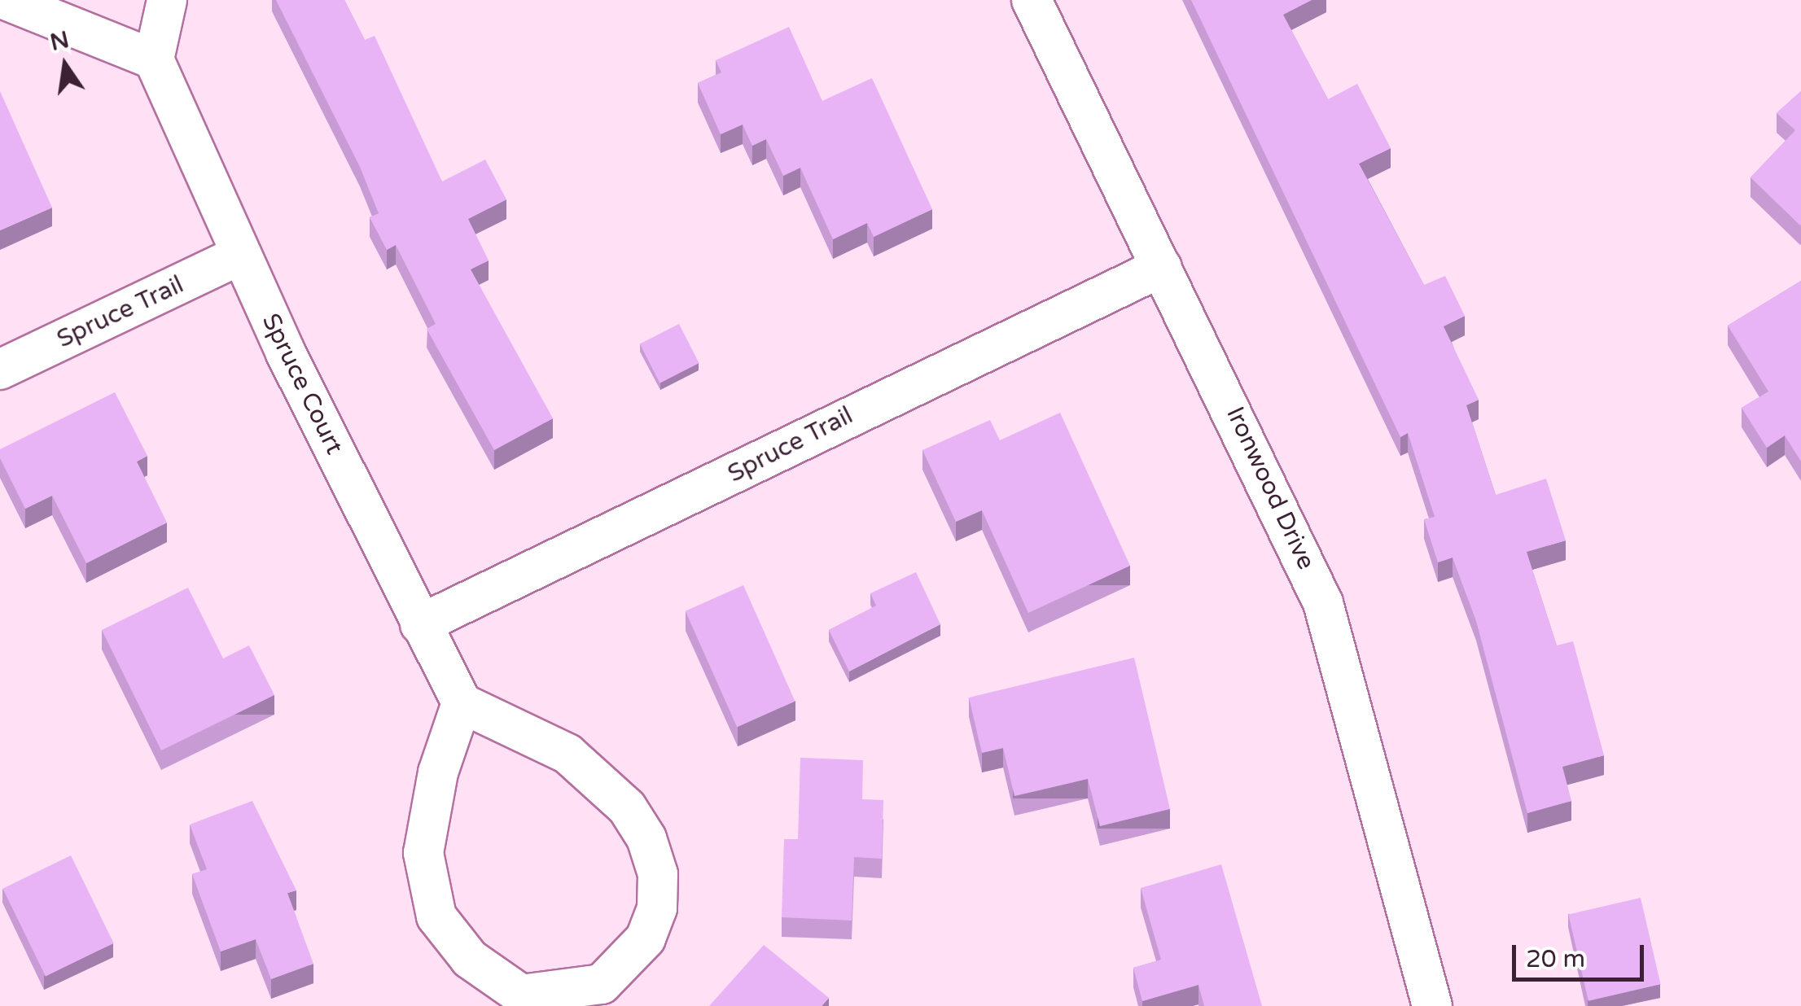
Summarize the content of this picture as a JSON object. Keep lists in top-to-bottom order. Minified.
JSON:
{"streets":{"street":["Spruce Trail","Spruce Court","Ironwood Drive"]},"crossings":[["Spruce Trail","Spruce Court"],["Spruce Trail","Ironwood Drive"]],"scale_bar":"20 m","north":"top"}
